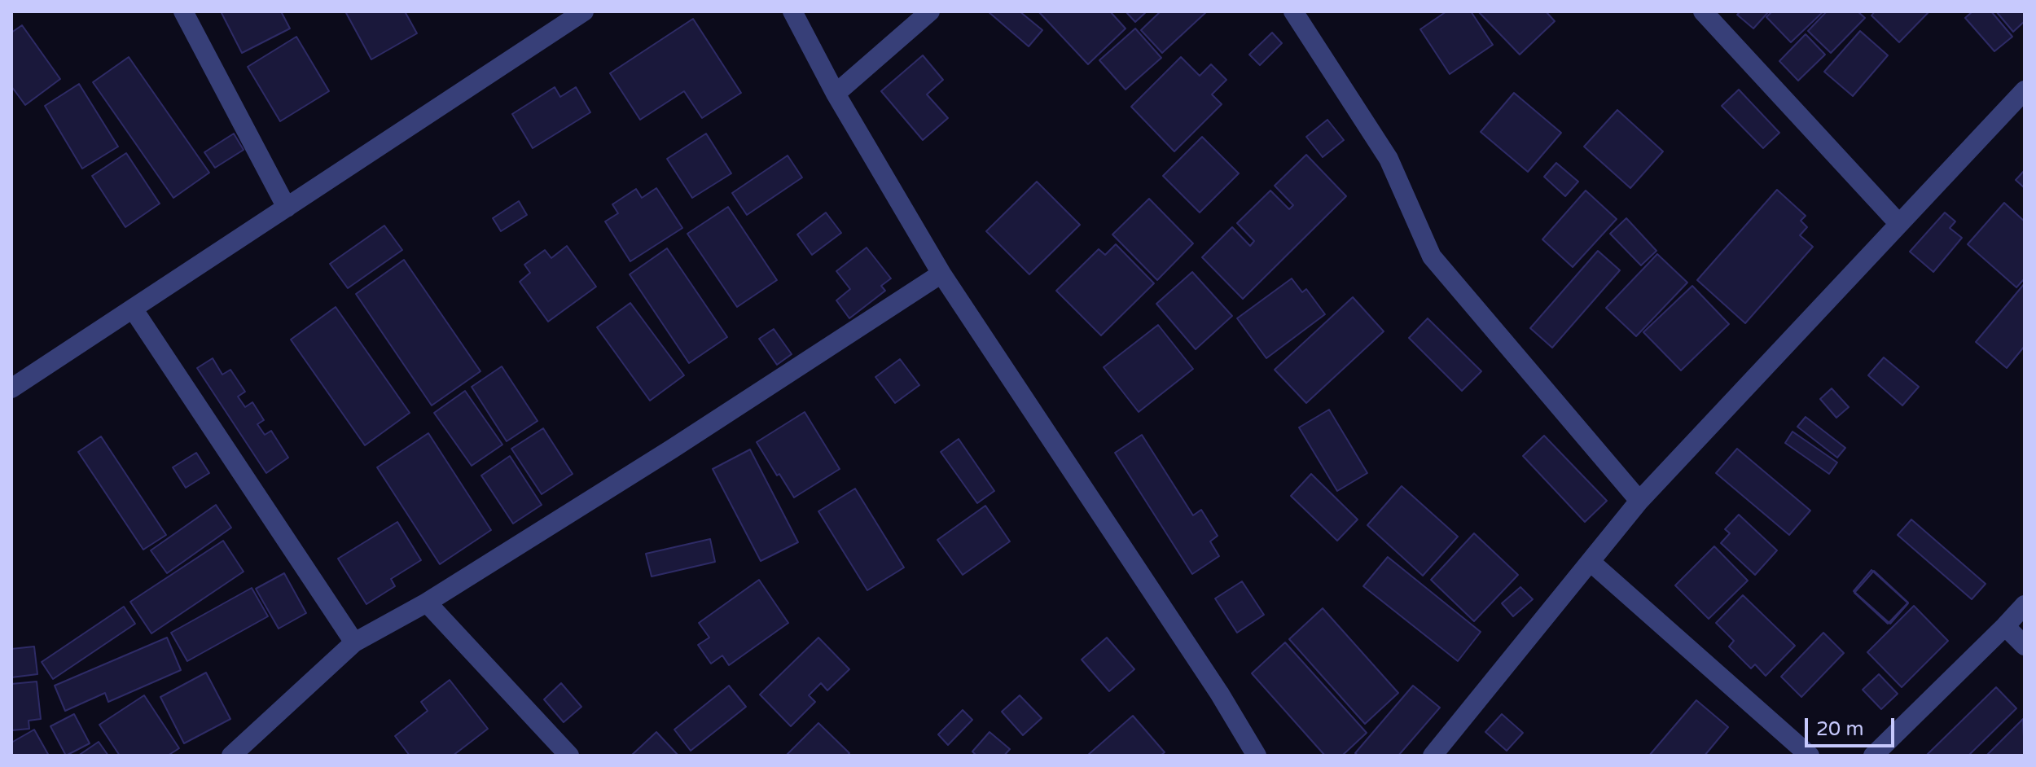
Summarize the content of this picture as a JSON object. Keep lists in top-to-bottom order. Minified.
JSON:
{"scale_bar":"20 m"}
